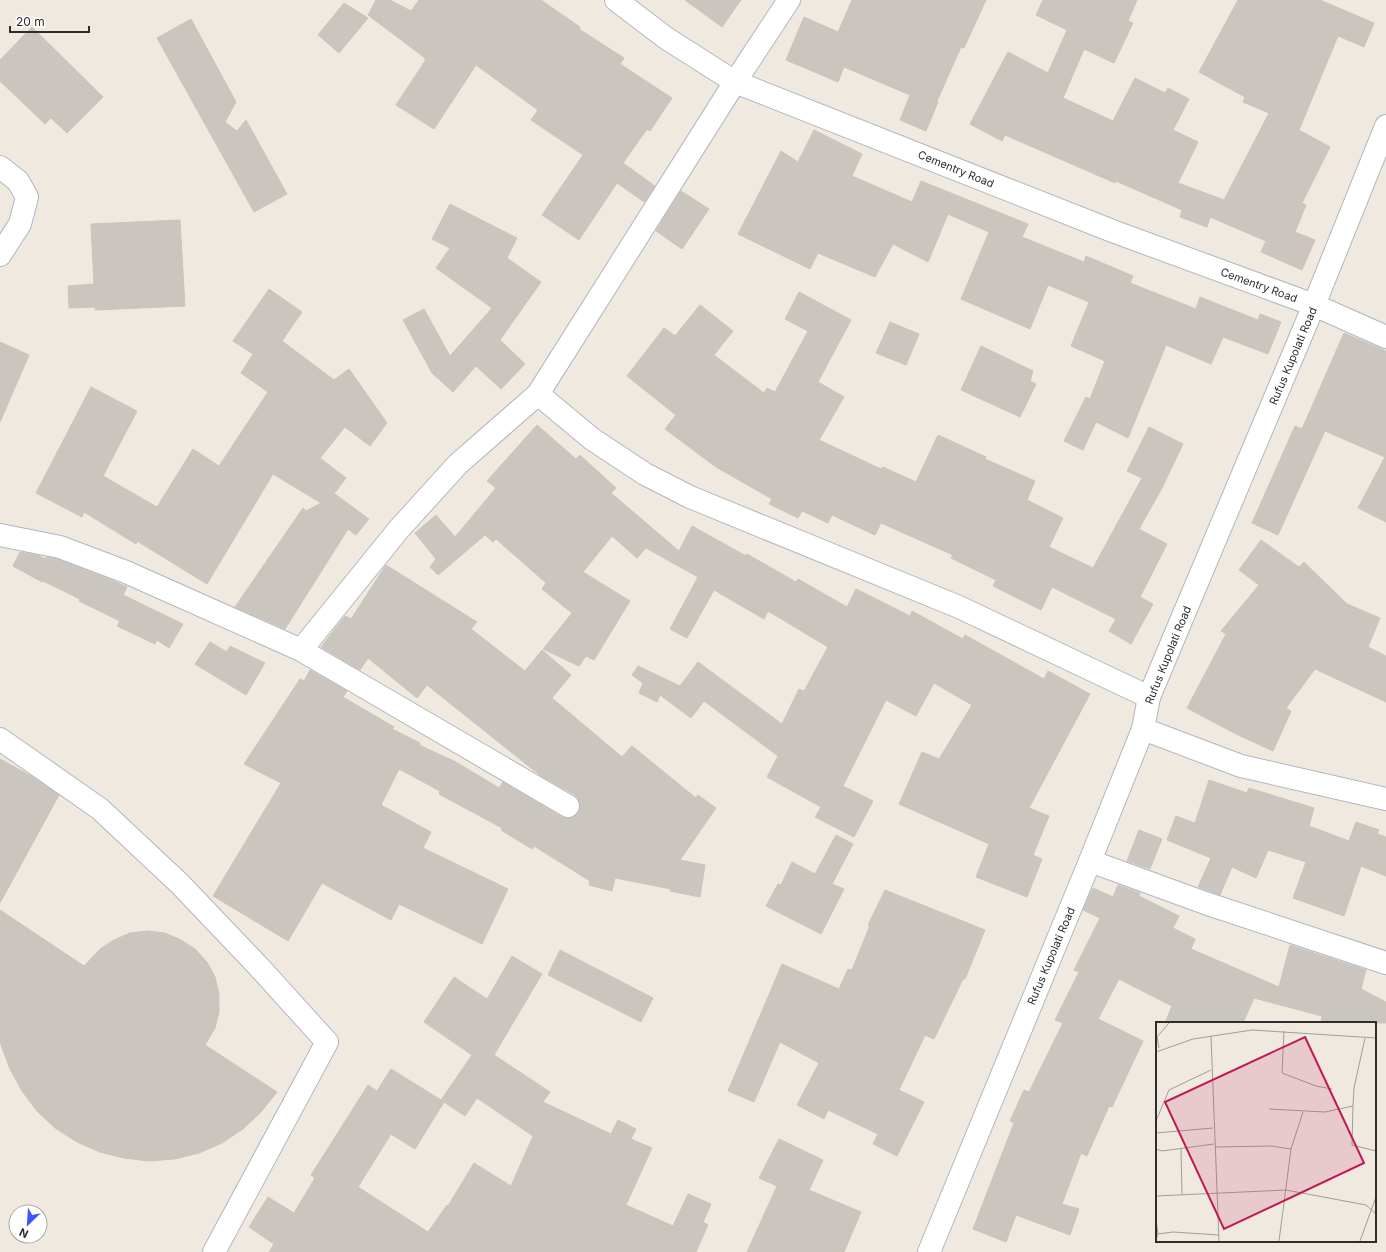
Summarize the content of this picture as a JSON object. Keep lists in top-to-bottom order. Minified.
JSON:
{"streets":{"street":["Cementry Road","Rufus Kupolati Road"]},"crossings":[["Cementry Road","Rufus Kupolati Road"]],"scale_bar":"20 m","north":"bottom left"}
